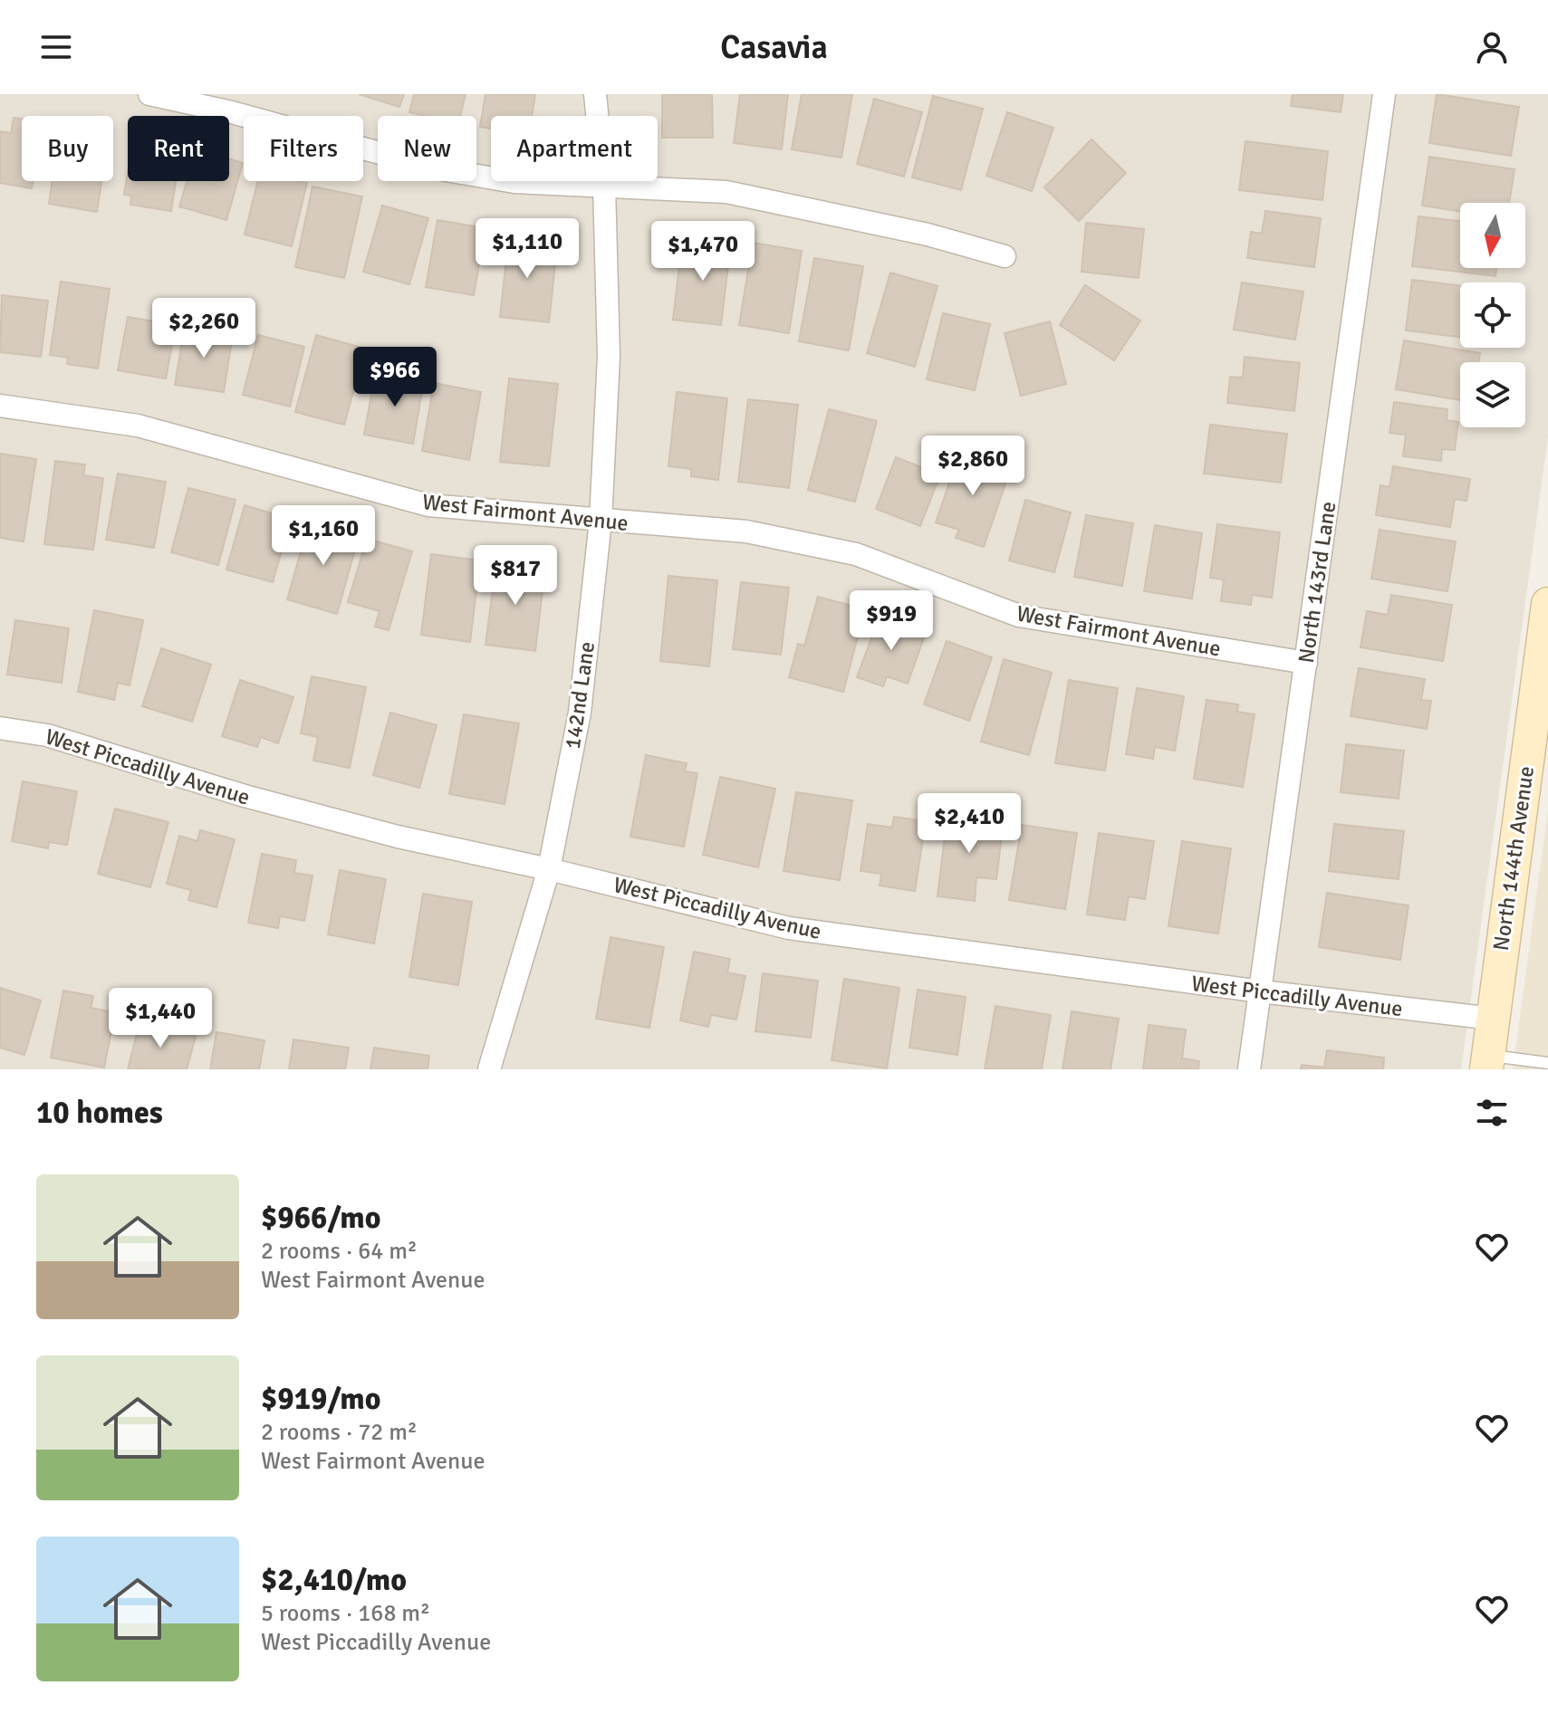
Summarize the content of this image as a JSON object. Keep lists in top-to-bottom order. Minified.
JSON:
{"streets":{"main road":["North 144th Avenue"],"street":["West Fairmont Avenue","North 143rd Lane","142nd Lane","West Piccadilly Avenue"]},"crossings":[["West Fairmont Avenue","North 143rd Lane"],["West Fairmont Avenue","142nd Lane"],["North 143rd Lane","West Piccadilly Avenue"],["142nd Lane","West Piccadilly Avenue"],["West Piccadilly Avenue","North 144th Avenue"]],"north":"bottom","page":{"header":"Casavia","chip":["Buy","Rent","Filters","New","Apartment"],"price":["$1,110","$1,470","$2,260","$966","$2,860","$1,160","$817","$919","$2,410","$1,440"],"heading":"10 homes","list":[{"name":"$966/mo","note":"2 rooms · 64 m² · West Fairmont Avenue"},{"name":"$919/mo","note":"2 rooms · 72 m² · West Fairmont Avenue"},{"name":"$2,410/mo","note":"5 rooms · 168 m² · West Piccadilly Avenue"}]}}
